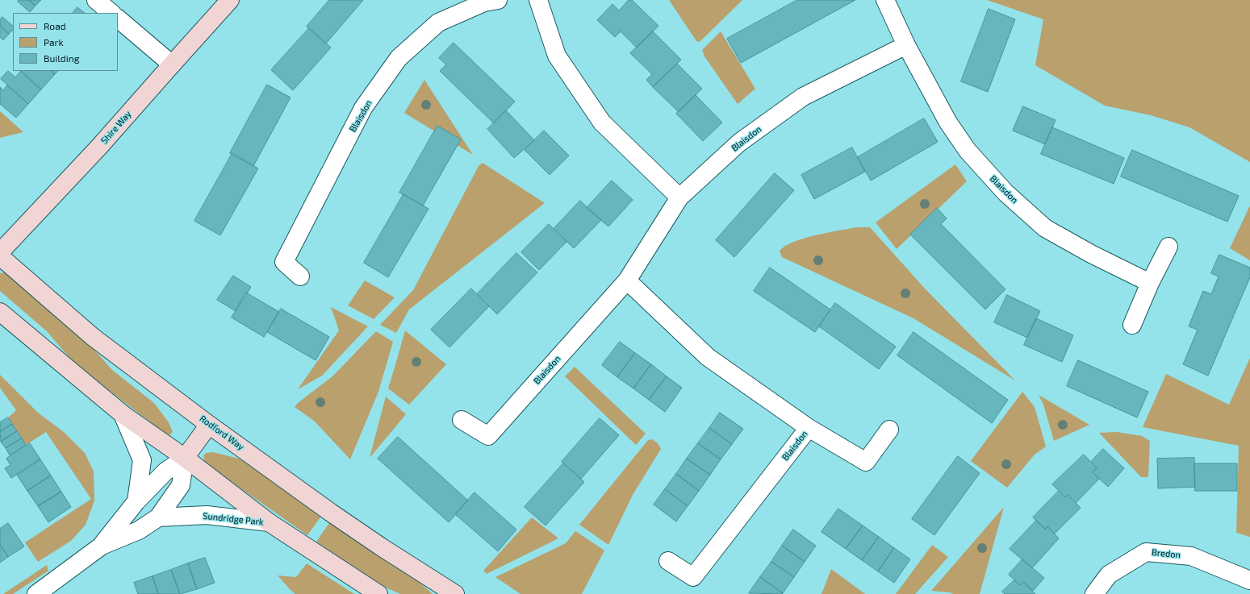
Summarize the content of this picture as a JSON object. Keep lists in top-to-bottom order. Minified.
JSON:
{"streets":{"street":["Blaisdon","Shire Way","Rodford Way","Sundridge Park","Bredon"]},"legend":["Road","Park","Building"]}
